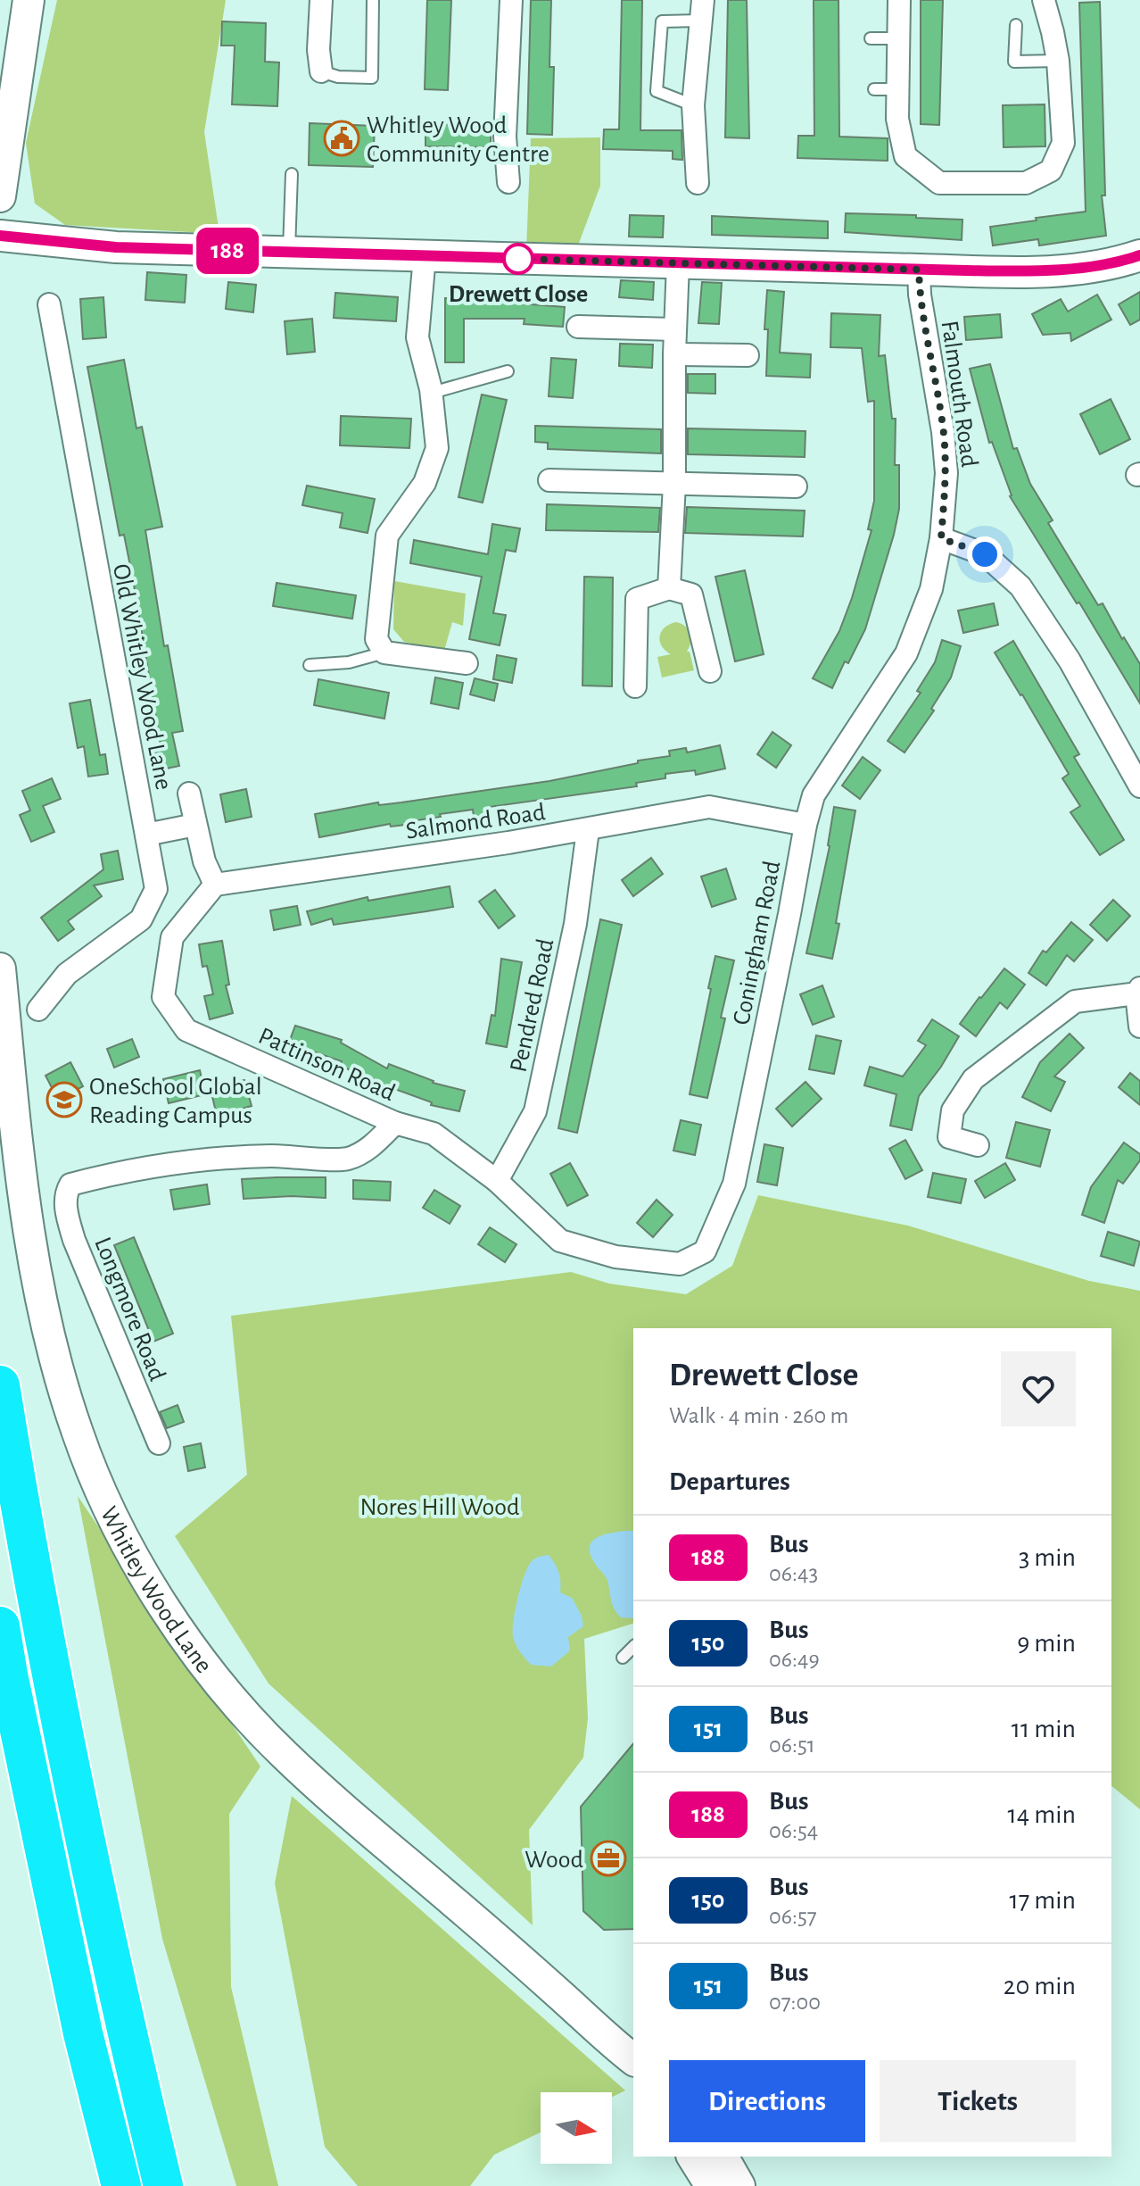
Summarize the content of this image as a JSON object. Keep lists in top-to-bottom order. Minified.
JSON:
{"streets":{"main road":["Whitley Wood Lane"],"street":["Falmouth Road","Old Whitley Wood Lane","Salmond Road","Coningham Road","Pendred Road","Pattinson Road","Longmore Road"]},"crossings":[["Falmouth Road","Coningham Road"],["Salmond Road","Coningham Road"],["Salmond Road","Pendred Road"],["Salmond Road","Pattinson Road"],["Coningham Road","Pattinson Road"],["Pendred Road","Pattinson Road"],["Pattinson Road","Longmore Road"]],"parks":["Nores Hill Wood"],"places":{"public building":["Whitley Wood Community Centre"],"other":["Drewett Close"],"school or university":["OneSchool Global Reading Campus"],"office":["Wood"]},"lines":["bus line 188"],"north":"right","page":{"on_map":"188","heading":[["Drewett Close","Walk · 4 min · 260 m"],"Departures"],"list":[{"mark":"188","name":"Bus","note":"06:43","value":"3 min"},{"mark":"150","name":"Bus","note":"06:49","value":"9 min"},{"mark":"151","name":"Bus","note":"06:51","value":"11 min"},{"mark":"188","name":"Bus","note":"06:54","value":"14 min"},{"mark":"150","name":"Bus","note":"06:57","value":"17 min"},{"mark":"151","name":"Bus","note":"07:00","value":"20 min"}],"buttons":["Directions","Tickets"]}}
